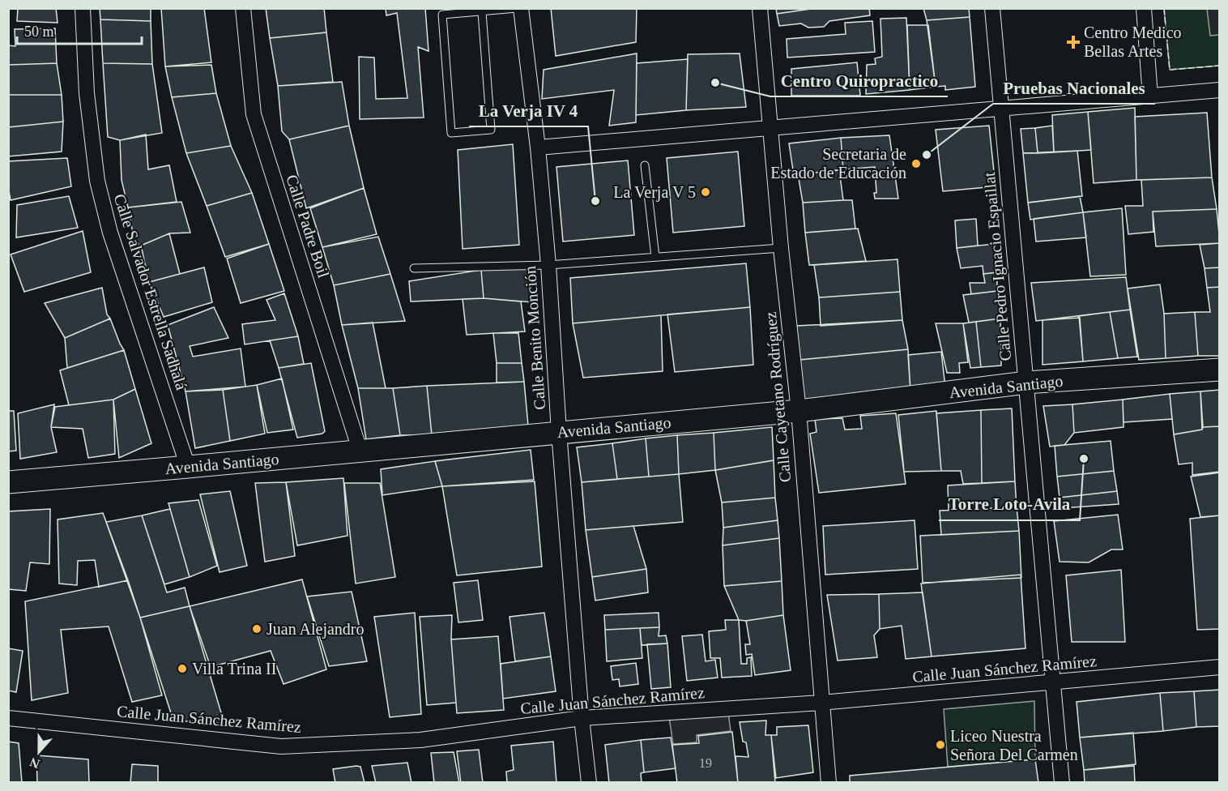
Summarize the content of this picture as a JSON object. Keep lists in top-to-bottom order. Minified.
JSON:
{"streets":{"main road":["Avenida Santiago"],"street":["Calle Padre Boil","Calle Pedro Ignacio Espaillat","Calle Salvador Estrella Sadhalá","Calle Benito Monción","Calle Cayetano Rodríguez","Calle Juan Sánchez Ramírez"]},"crossings":[["Calle Padre Boil","Avenida Santiago"],["Calle Pedro Ignacio Espaillat","Avenida Santiago"],["Calle Pedro Ignacio Espaillat","Calle Juan Sánchez Ramírez"],["Calle Salvador Estrella Sadhalá","Avenida Santiago"],["Calle Benito Monción","Avenida Santiago"],["Calle Benito Monción","Calle Juan Sánchez Ramírez"],["Avenida Santiago","Calle Cayetano Rodríguez"],["Calle Cayetano Rodríguez","Calle Juan Sánchez Ramírez"]],"places":{"health":["Centro Medico Bellas Artes"],"other":["Centro Quiropractico","Pruebas Nacionales","Secretaria de Estado de Educación","La Verja V 5","La Verja IV 4","Torre Loto-Avila","Juan Alejandro","Villa Trina II","Liceo Nuestra Señora Del Carmen"]},"house_numbers":["19"],"scale_bar":"50 m","north":"bottom"}
